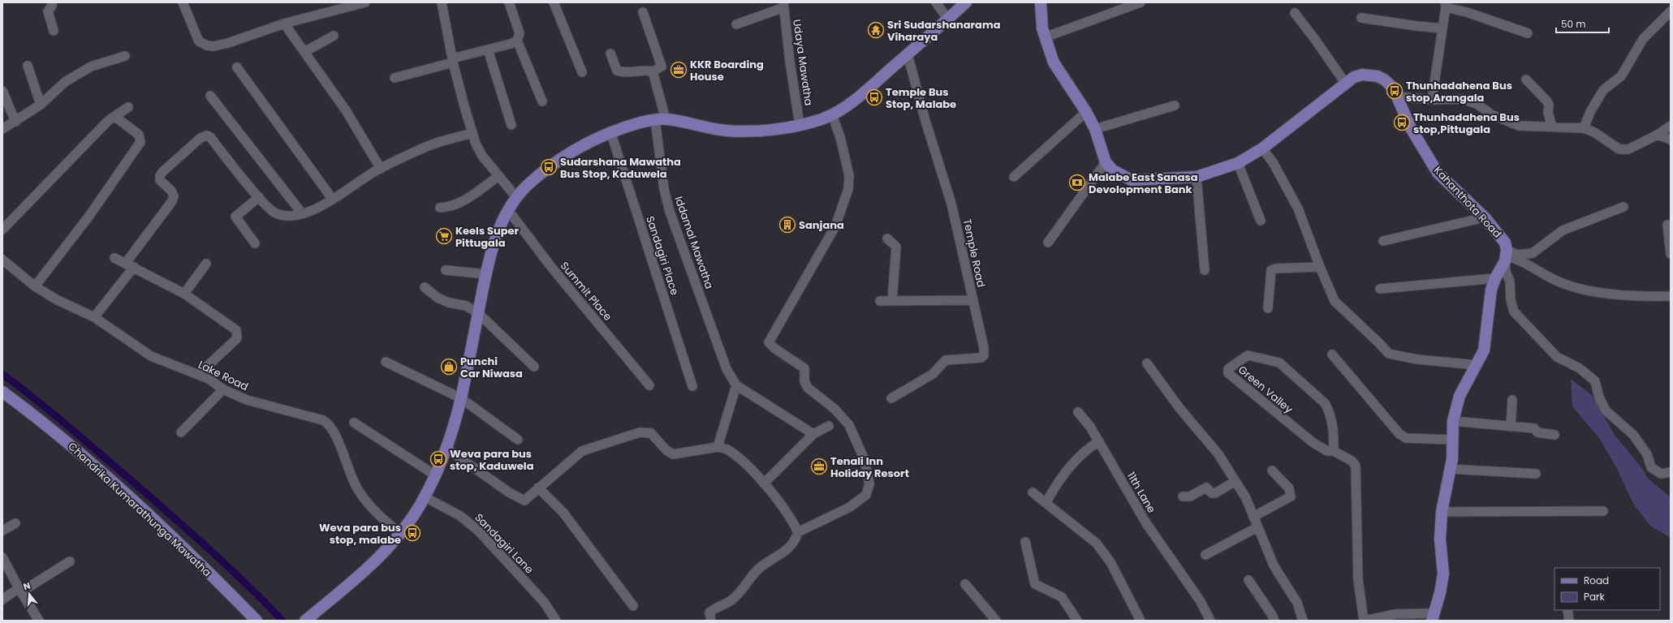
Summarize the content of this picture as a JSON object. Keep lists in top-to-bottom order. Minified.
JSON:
{"streets":{"main road":["Kahanthota Road","Chandrika Kumarathunga Mawatha"],"street":["Udaya Mawatha","Iddamal Mawatha","Temple Road","Sandagiri Place","Summit Place","Lake Road","Green Valley","11th Lane","Sandagiri Lane"]},"places":{"temple":["Sri Sudarshanarama Viharaya"],"office":["KKR Boarding House","Tenali Inn Holiday Resort"],"bus stop":["Thunhadahena Bus stop,Arangala","Temple Bus Stop, Malabe","Thunhadahena Bus stop,Pittugala","Sudarshana Mawatha Bus Stop, Kaduwela","Weva para bus stop, Kaduwela","Weva para bus stop, malabe"],"bank":["Malabe East Sanasa Devolopment Bank"],"building":["Sanjana"],"supermarket":["Keels Super Pittugala"],"shop":["Punchi Car Niwasa"]},"legend":["Road","Park"],"scale_bar":"50 m","north":"top"}
